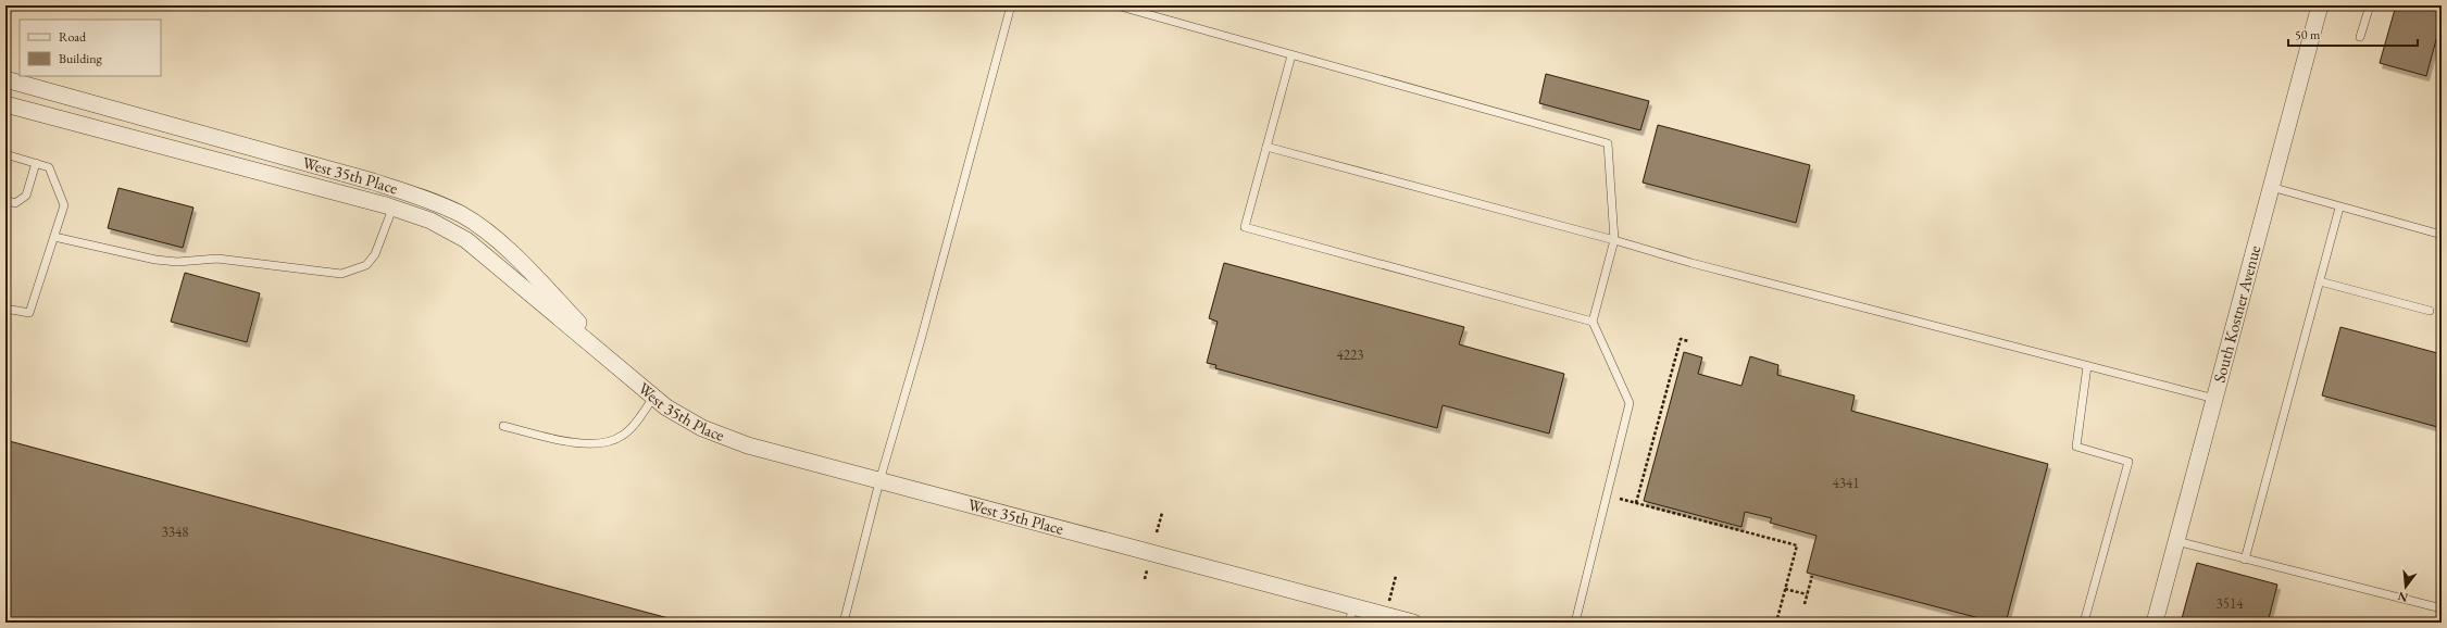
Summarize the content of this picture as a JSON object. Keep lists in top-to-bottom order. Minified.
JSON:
{"streets":{"street":["West 35th Place","South Kostner Avenue"]},"house_numbers":["4223","4341","3348","3514"],"legend":["Road","Building"],"scale_bar":"50 m","north":"bottom"}
